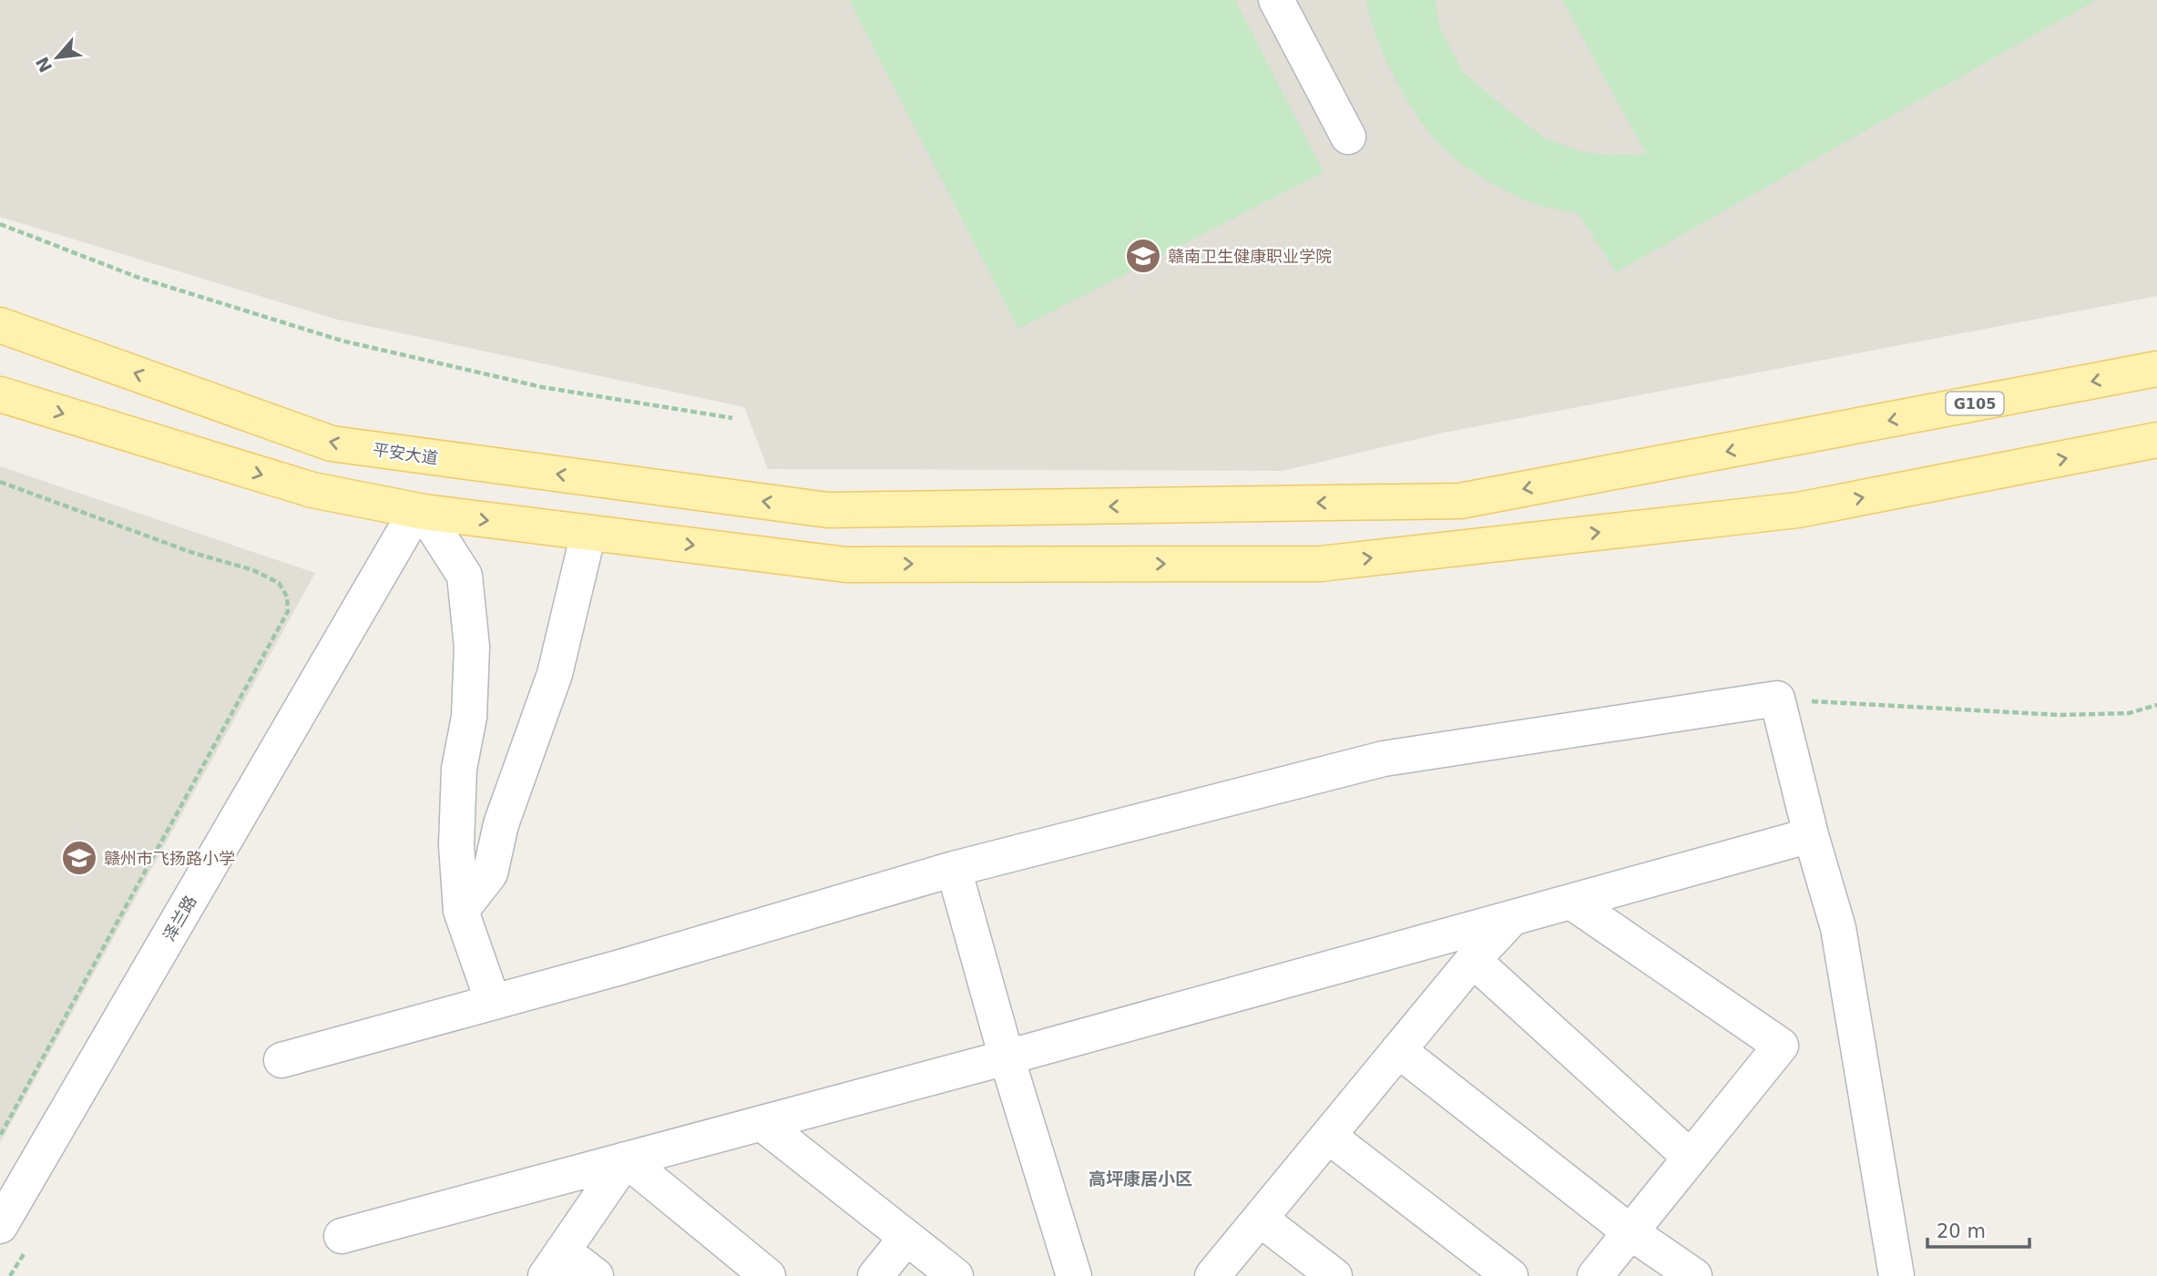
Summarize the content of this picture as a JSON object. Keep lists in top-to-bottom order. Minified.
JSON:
{"streets":{"main road":["G105","平安大道"],"street":["泽兰路"]},"districts":["高坪康居小区"],"places":{"school or university":["赣南卫生健康职业学院","赣州市飞扬路小学"]},"scale_bar":"20 m","north":"bottom left"}
